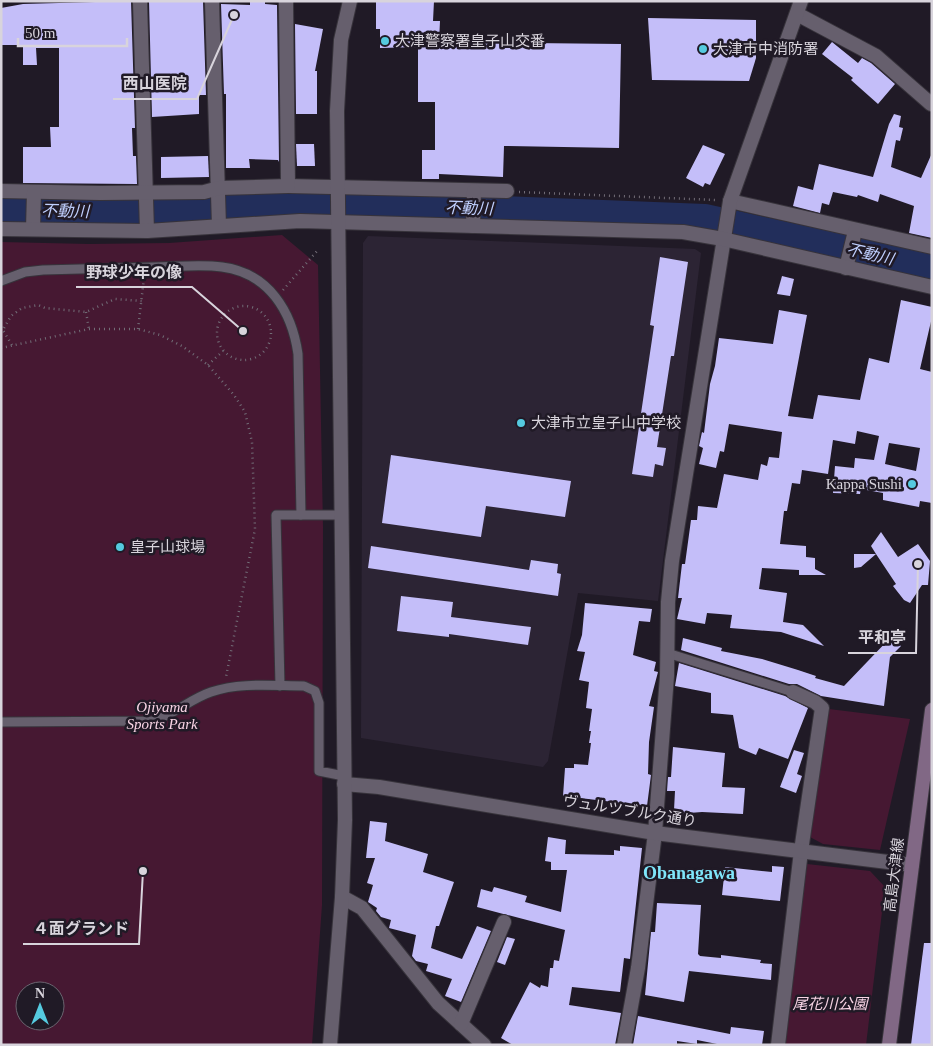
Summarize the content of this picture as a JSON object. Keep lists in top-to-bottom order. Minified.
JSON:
{"streets":{"main road":["高島大津線"],"street":["ヴュルツブルク通り"]},"crossings":[["ヴュルツブルク通り","高島大津線"]],"districts":["Obanagawa"],"water":["不動川"],"parks":["Ojiyama Sports Park","尾花川公園"],"places":["西山医院","大津警察署皇子山交番","大津市中消防署","野球少年の像","大津市立皇子山中学校","Kappa Sushi","皇子山球場","平和亭","４面グランド"],"scale_bar":"50 m","north":"top"}
